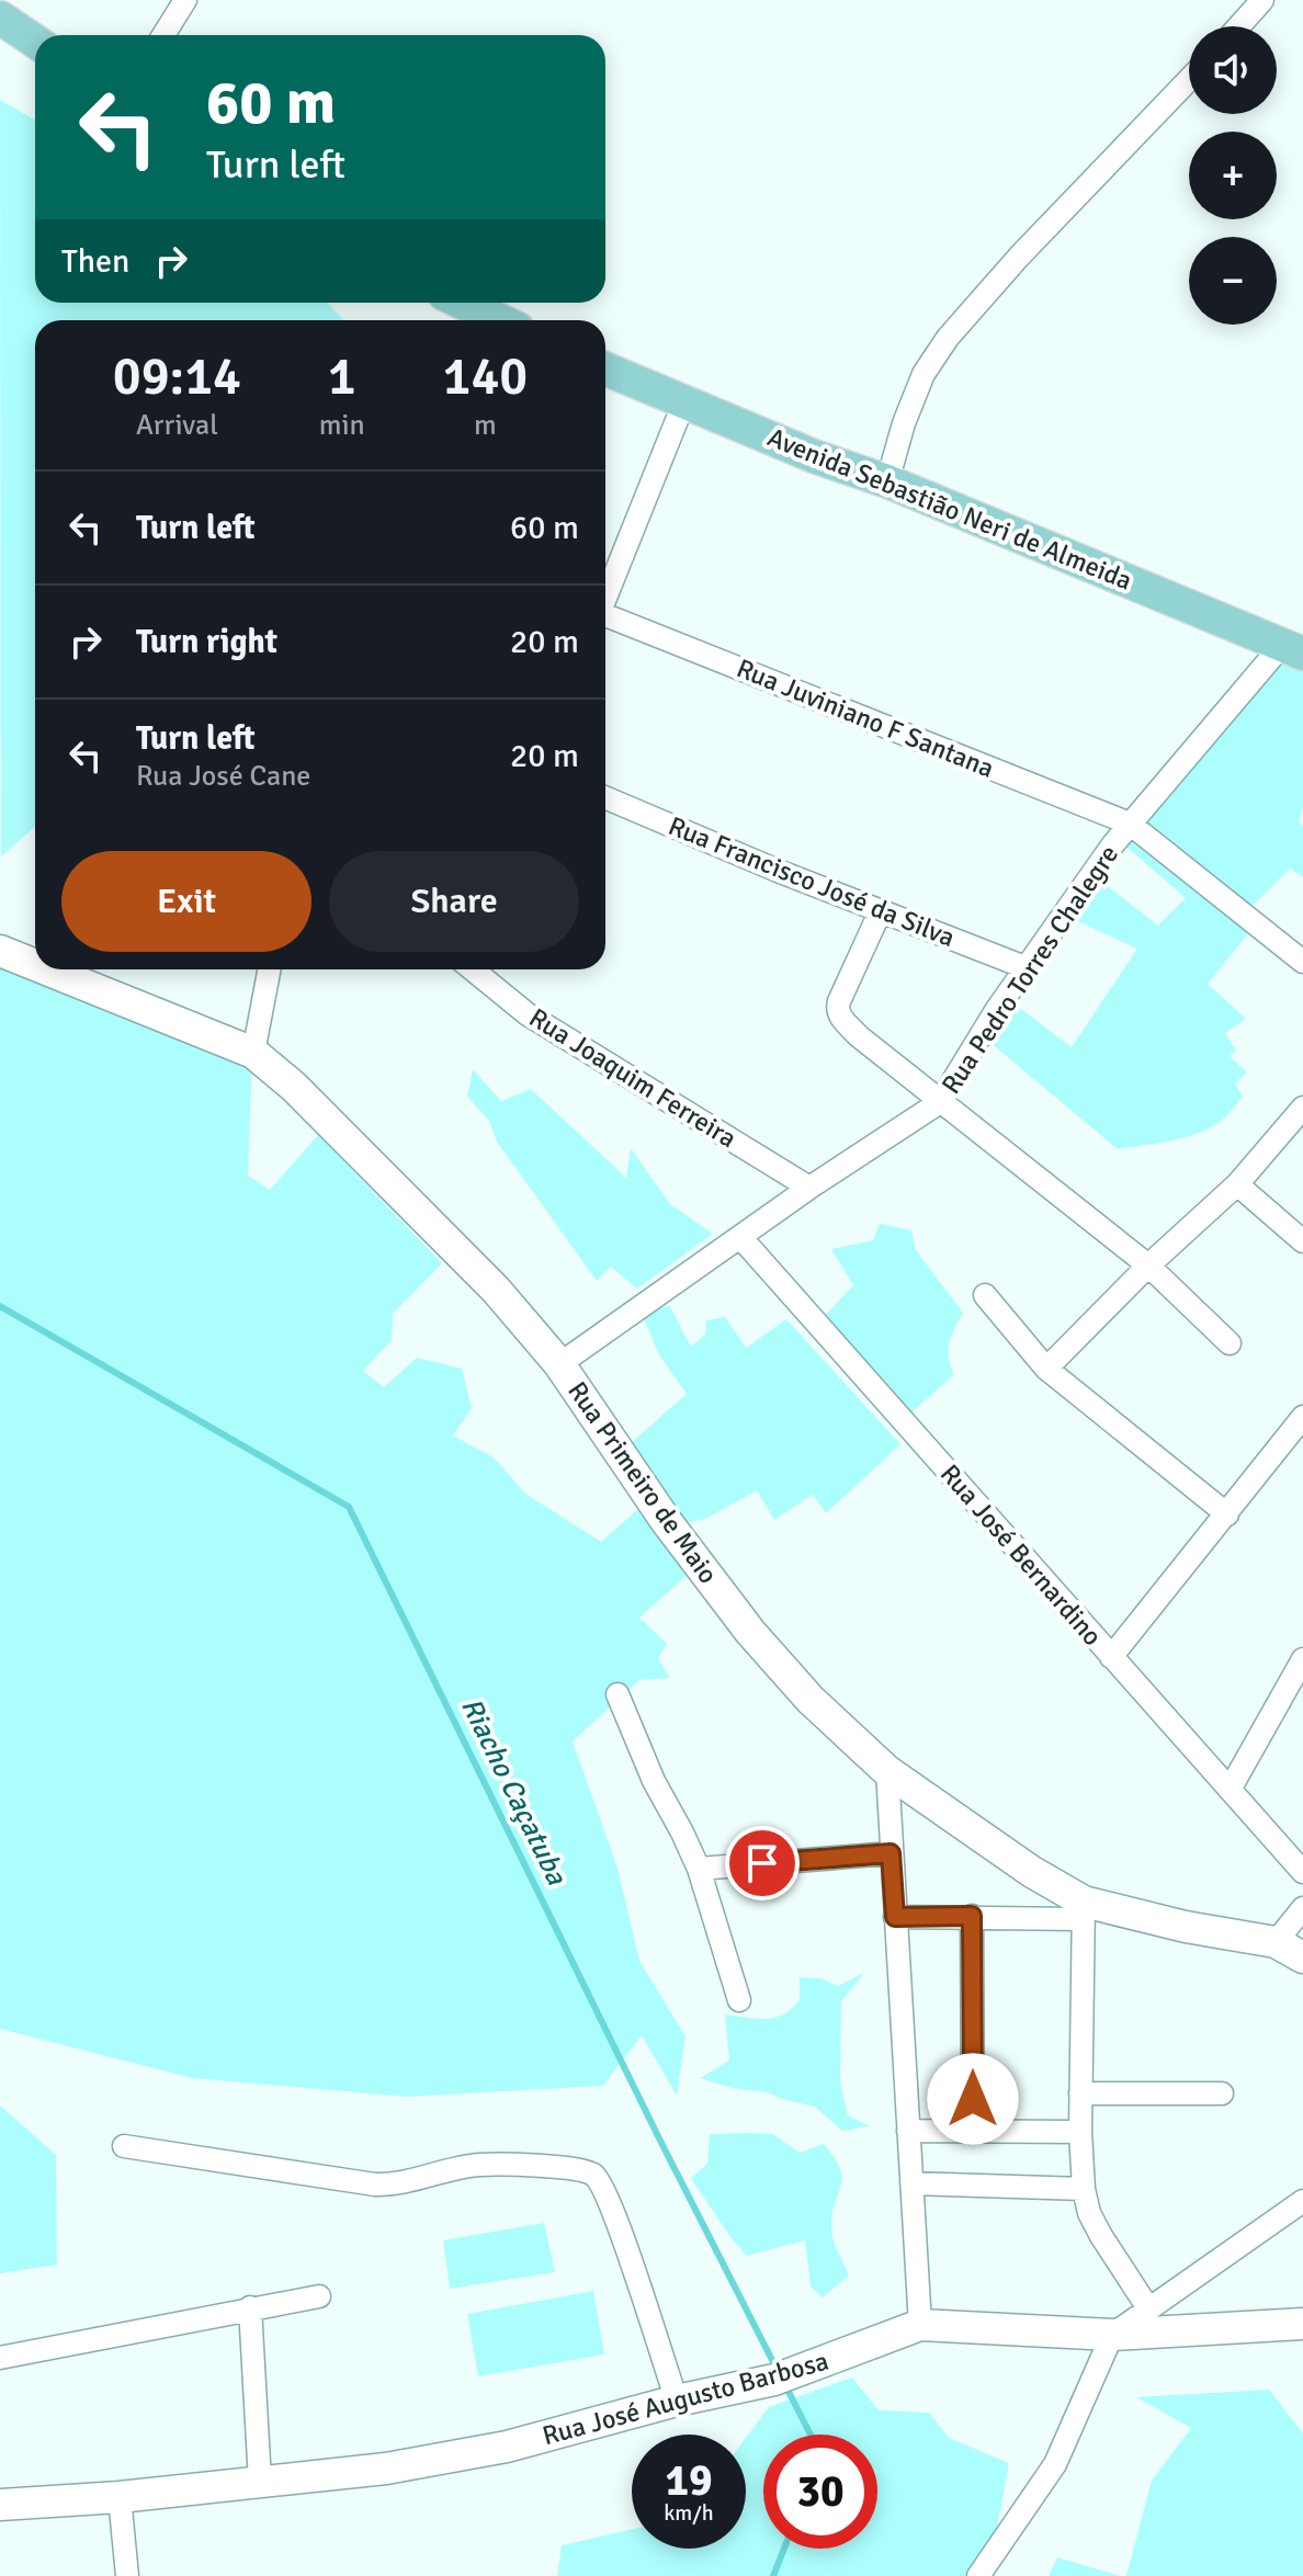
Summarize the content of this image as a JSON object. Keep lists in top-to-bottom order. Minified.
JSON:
{"streets":{"main road":["Avenida Sebastião Neri de Almeida"],"street":["Rua Juviniano F Santana","Rua Francisco José da Silva","Rua Pedro Torres Chalegre","Rua Joaquim Ferreira","Rua Primeiro de Maio","Rua José Bernardino","Rua José Augusto Barbosa"]},"crossings":[["Avenida Sebastião Neri de Almeida","Rua Pedro Torres Chalegre"],["Rua Juviniano F Santana","Rua Pedro Torres Chalegre"],["Rua Francisco José da Silva","Rua Pedro Torres Chalegre"],["Rua Pedro Torres Chalegre","Rua Joaquim Ferreira"],["Rua Pedro Torres Chalegre","Rua Primeiro de Maio"],["Rua Pedro Torres Chalegre","Rua José Bernardino"]],"water":["Riacho Caçatuba"],"page":{"map_buttons":["+","−"],"turn":["60 m","Turn left"],"then":"Then","eta":["09:14","Arrival","1","min","140","m"],"list":[{"name":"Turn left","value":"60 m"},{"name":"Turn right","value":"20 m"},{"name":"Turn left","note":"Rua José Cane","value":"20 m"}],"buttons":["Exit","Share"],"speed":"19 km/h","limit":"30"}}
